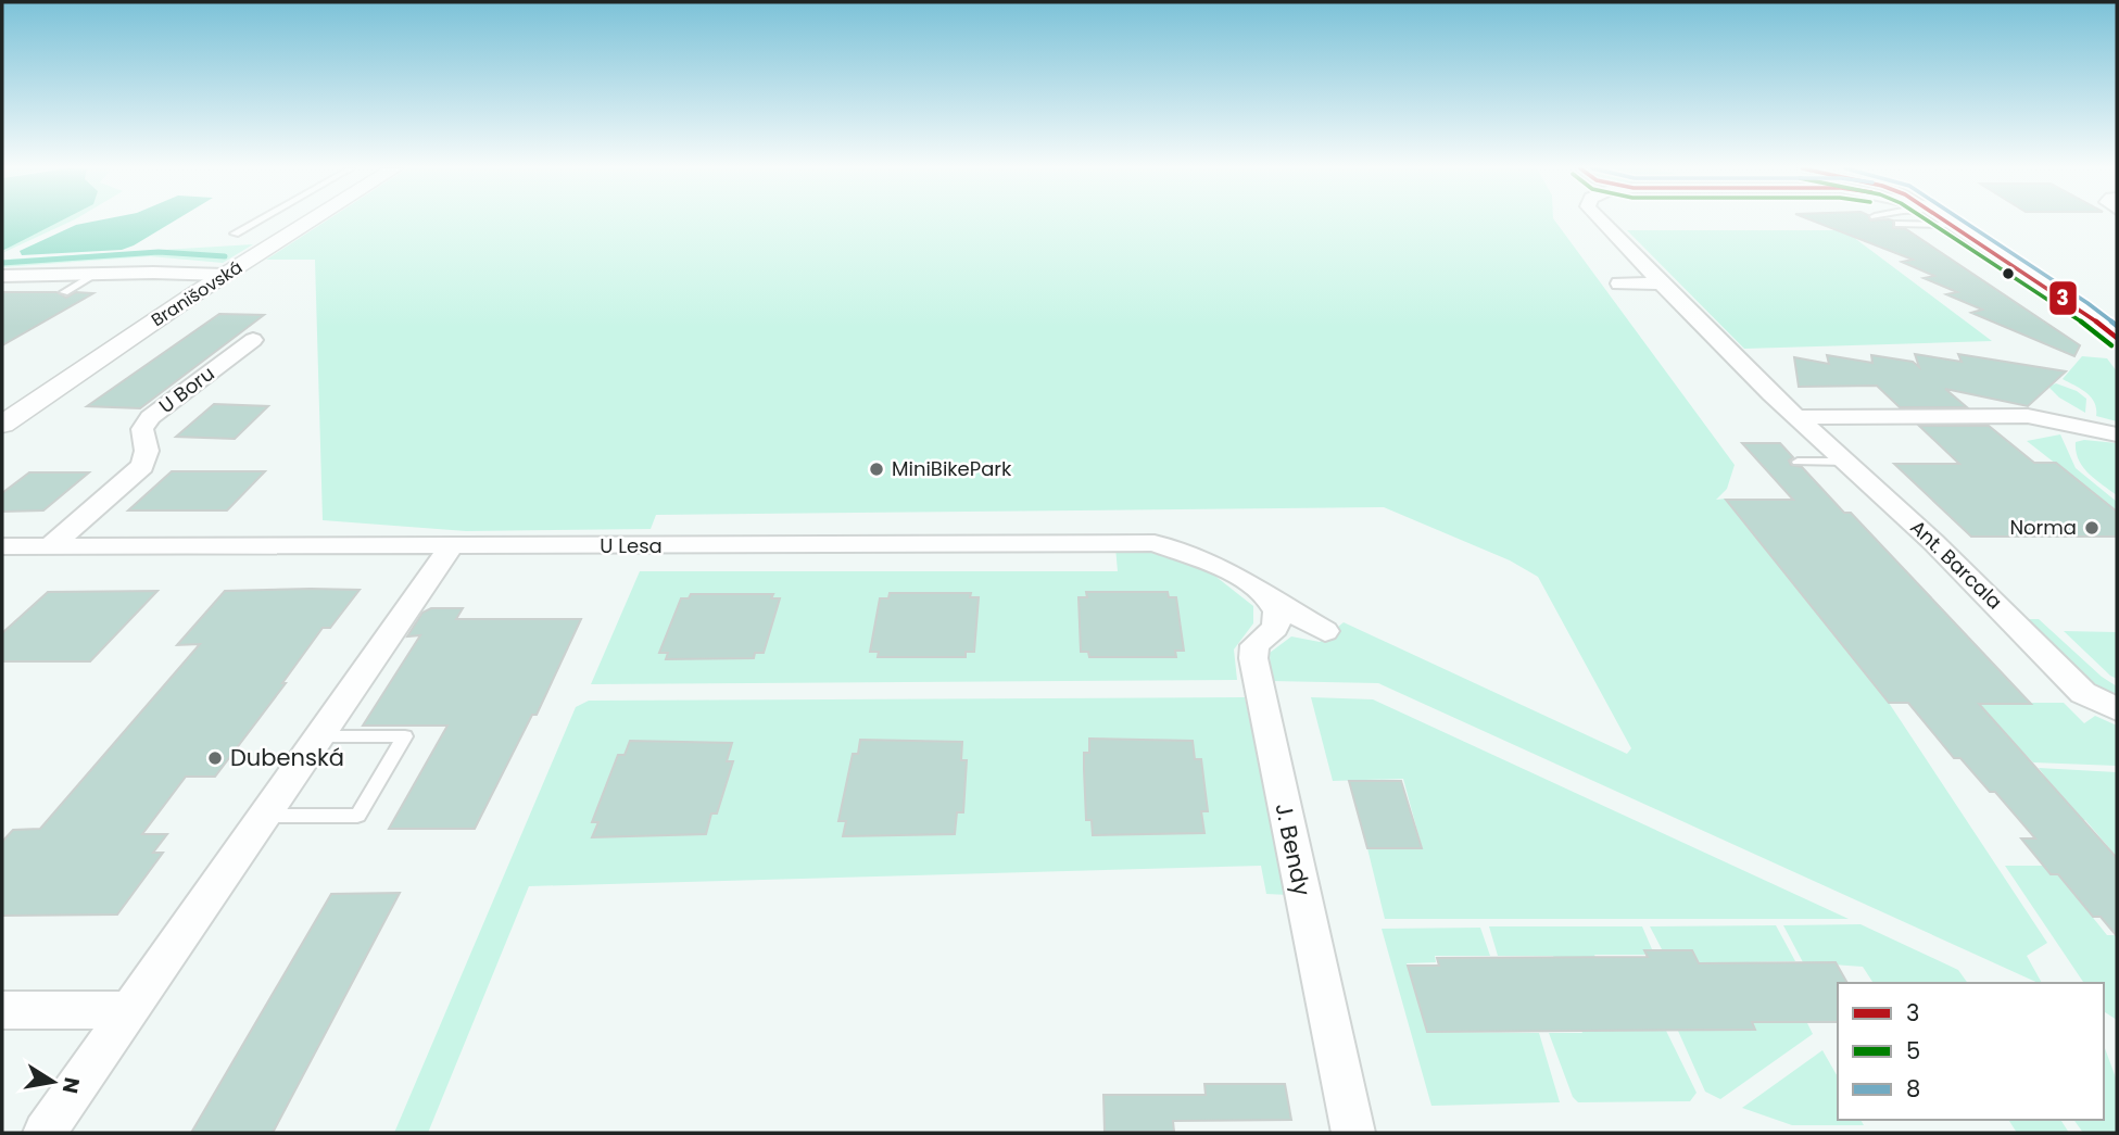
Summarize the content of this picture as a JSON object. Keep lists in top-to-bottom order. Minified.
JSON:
{"streets":{"street":["Branišovská","U Boru","U Lesa","Ant. Barcala","J. Bendy"]},"crossings":[["U Boru","U Lesa"],["U Lesa","J. Bendy"]],"places":["MiniBikePark","Norma","Dubenská"],"lines":["transit line 3","transit line 5","transit line 8"],"legend":["3","5","8"],"north":"right"}
